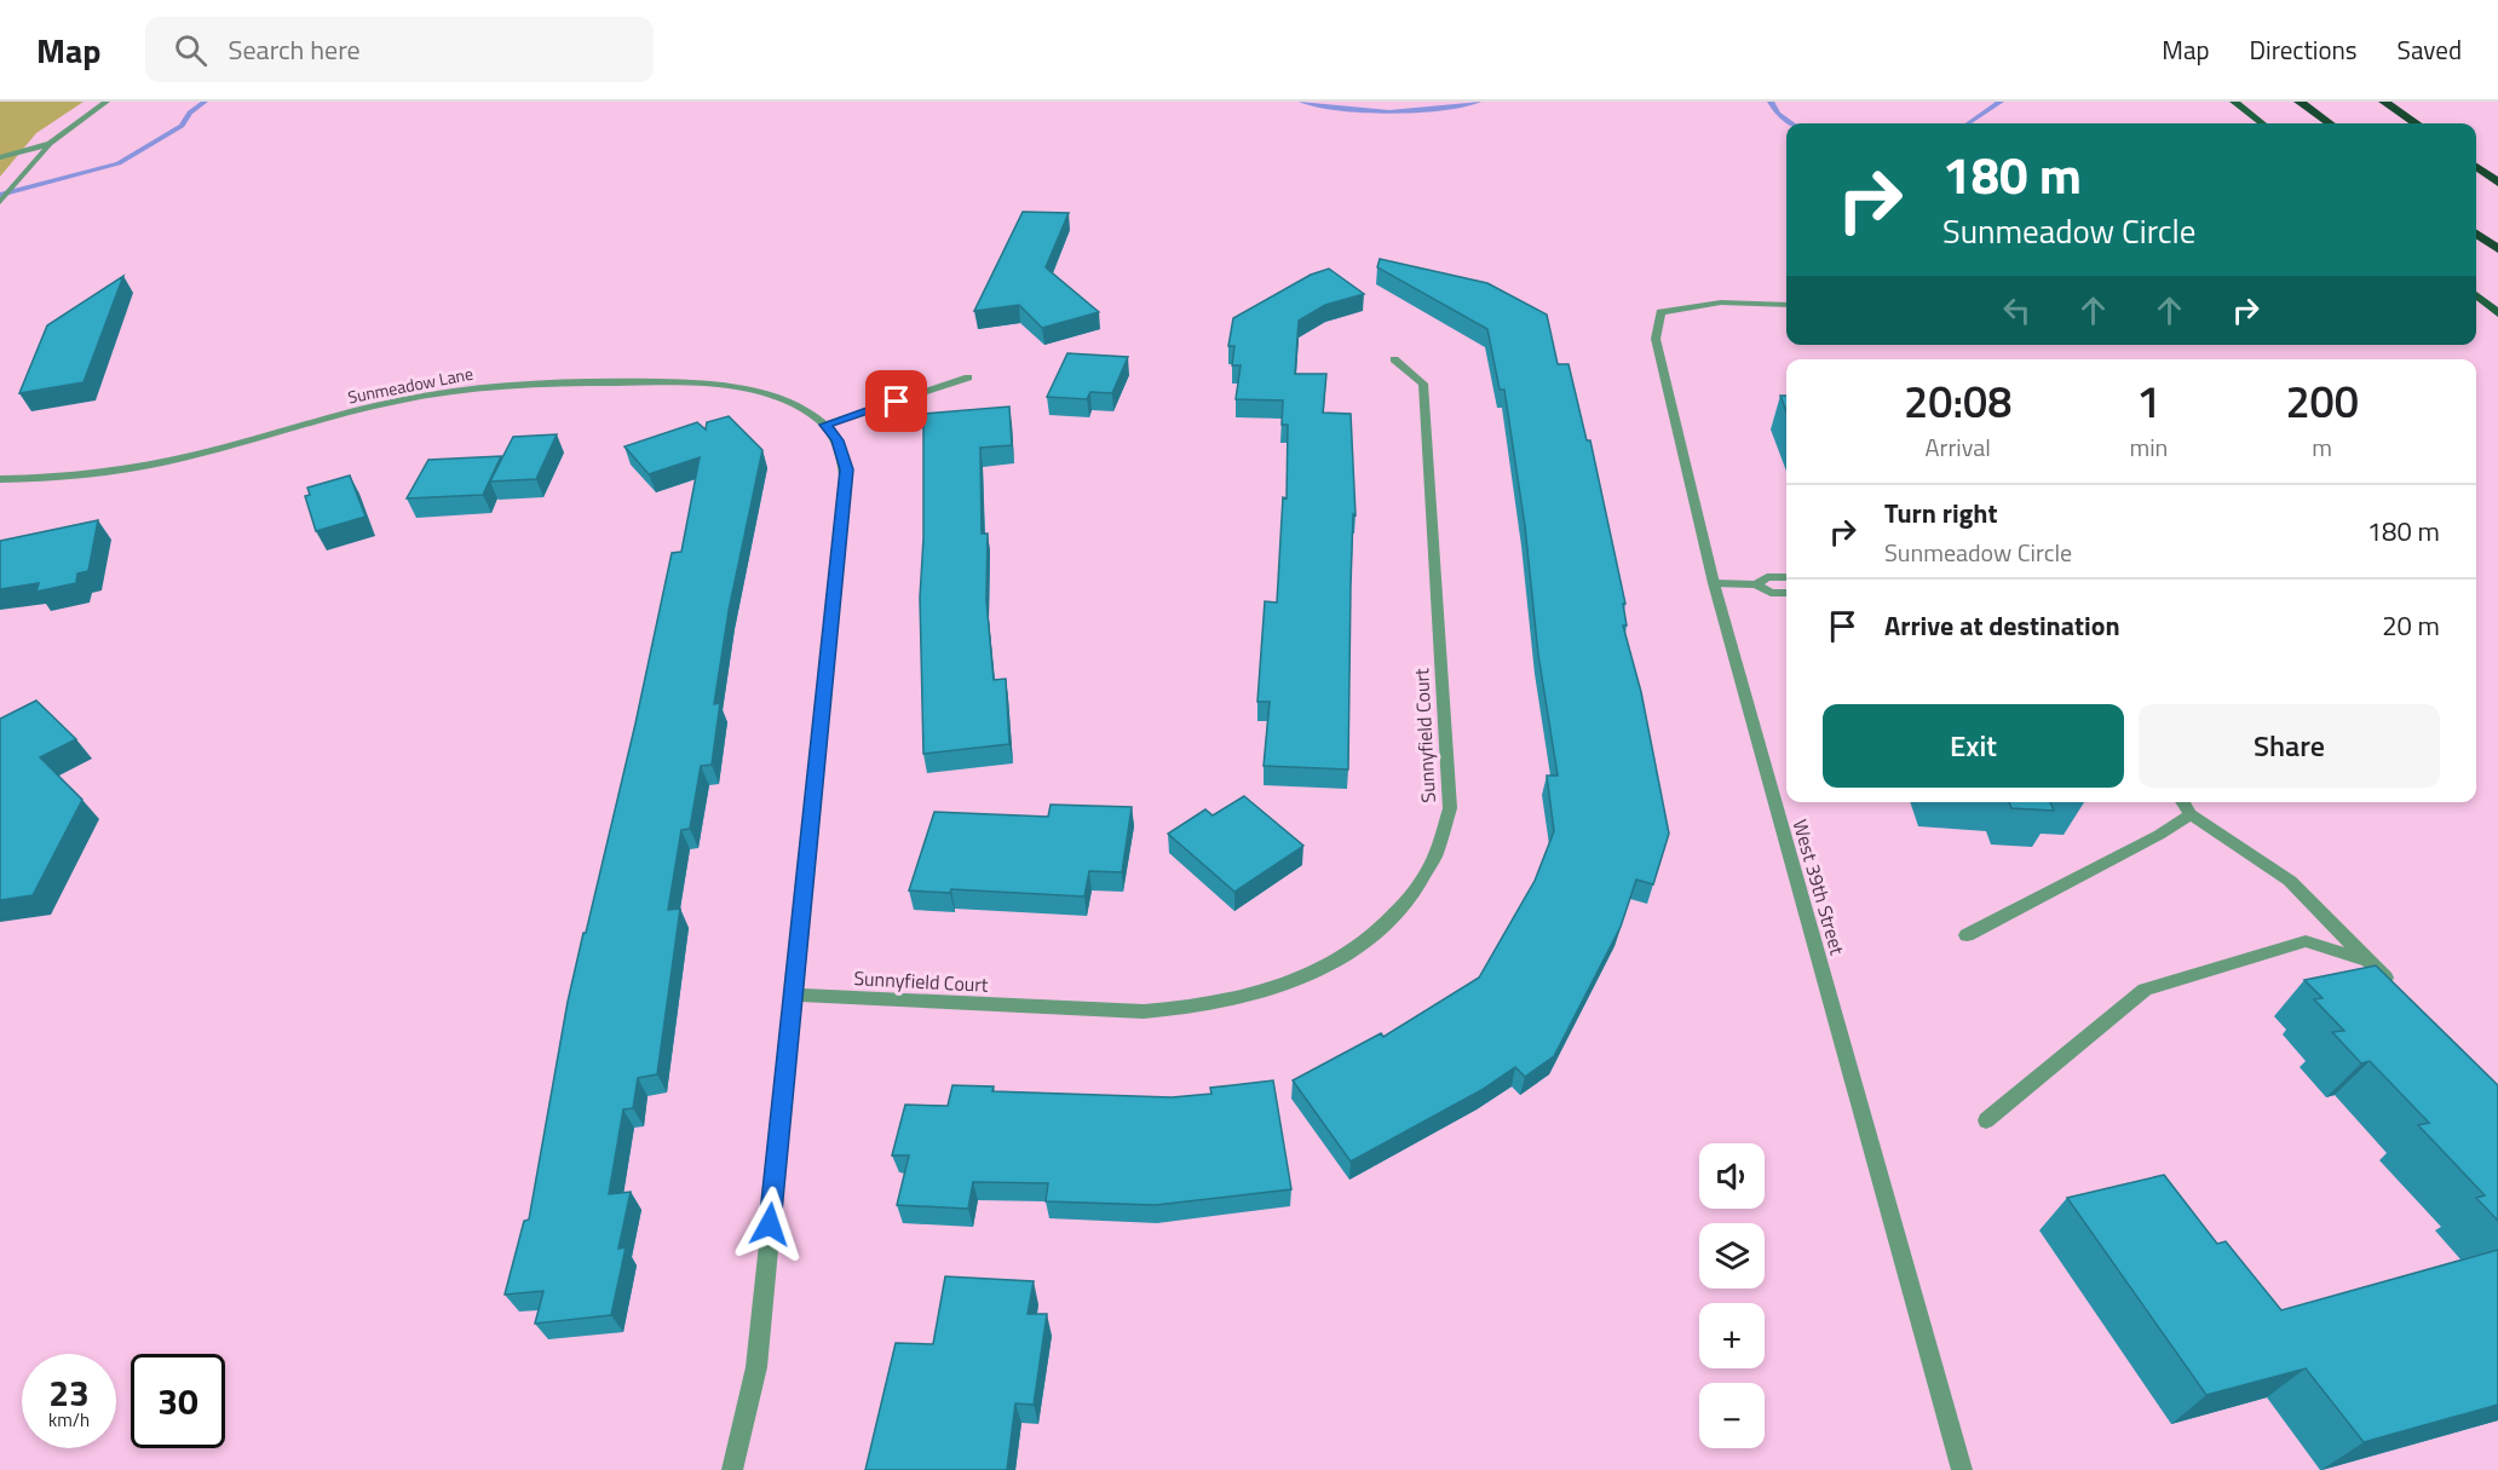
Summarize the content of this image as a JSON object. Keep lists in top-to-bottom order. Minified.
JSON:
{"streets":{"street":["Sunmeadow Lane","Sunnyfield Court","West 39th Street"]},"page":{"header":"Map","search":"Search here","nav":["Map","Directions","Saved"],"turn":["180 m","Sunmeadow Circle"],"eta":["20:08","Arrival","1","min","200","m"],"list":[{"name":"Turn right","note":"Sunmeadow Circle","value":"180 m"},{"name":"Arrive at destination","value":"20 m"}],"buttons":["Exit","Share"],"map_buttons":["+","−"],"speed":"23 km/h","limit":"30"}}
